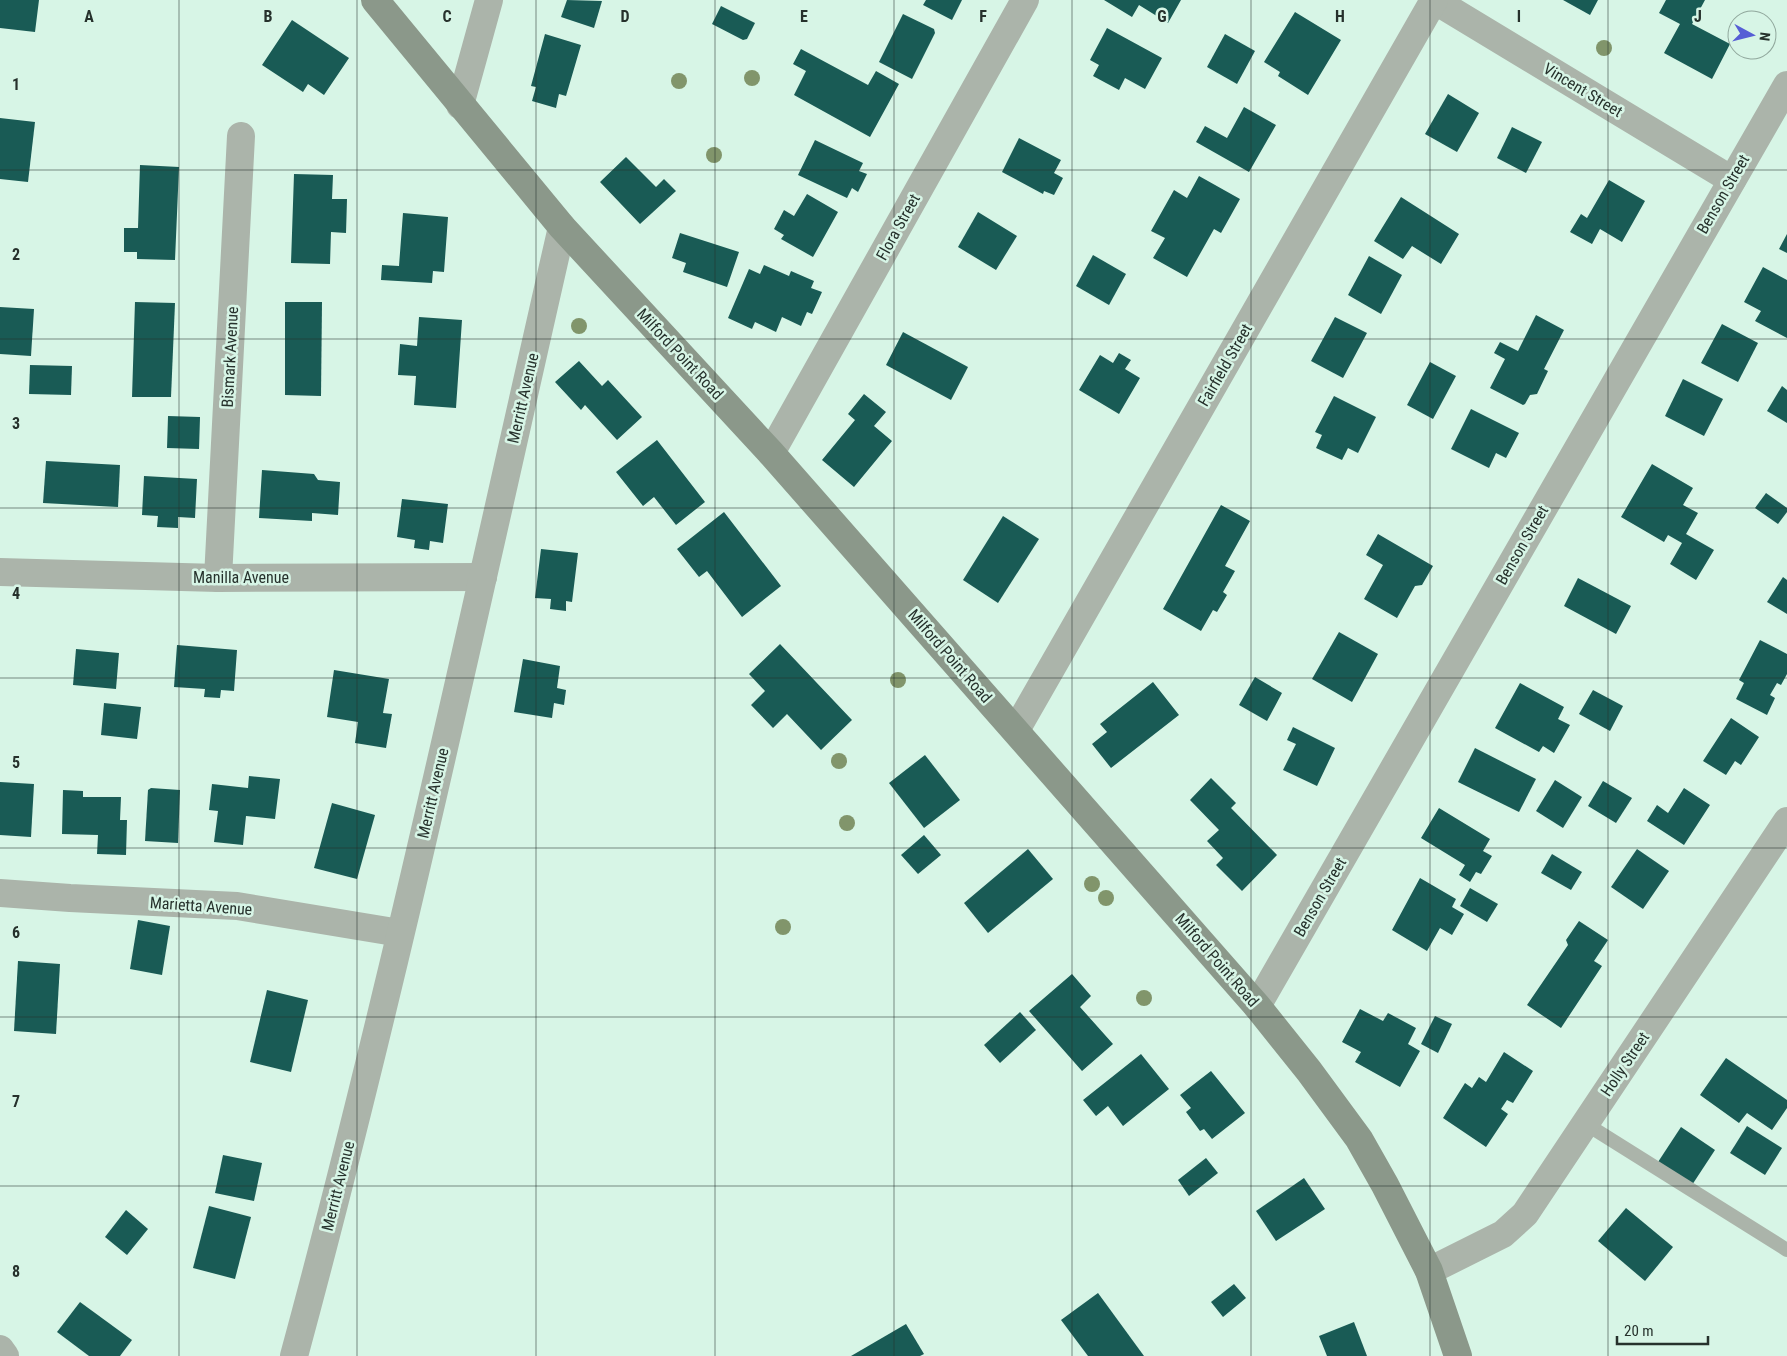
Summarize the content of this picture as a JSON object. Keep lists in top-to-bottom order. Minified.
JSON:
{"streets":{"main road":["Milford Point Road"],"street":["Vincent Street","Benson Street","Flora Street","Bismark Avenue","Fairfield Street","Merritt Avenue","Manilla Avenue","Marietta Avenue","Holly Street"]},"crossings":[["Vincent Street","Benson Street"],["Vincent Street","Fairfield Street"],["Benson Street","Milford Point Road"],["Flora Street","Milford Point Road"],["Milford Point Road","Fairfield Street"],["Milford Point Road","Merritt Avenue"],["Milford Point Road","Holly Street"],["Bismark Avenue","Manilla Avenue"],["Merritt Avenue","Manilla Avenue"],["Merritt Avenue","Marietta Avenue"]],"scale_bar":"20 m","north":"right","grid":{"columns":["A","B","C","D","E","F","G","H","I","J"],"rows":["1","2","3","4","5","6","7","8"]}}
